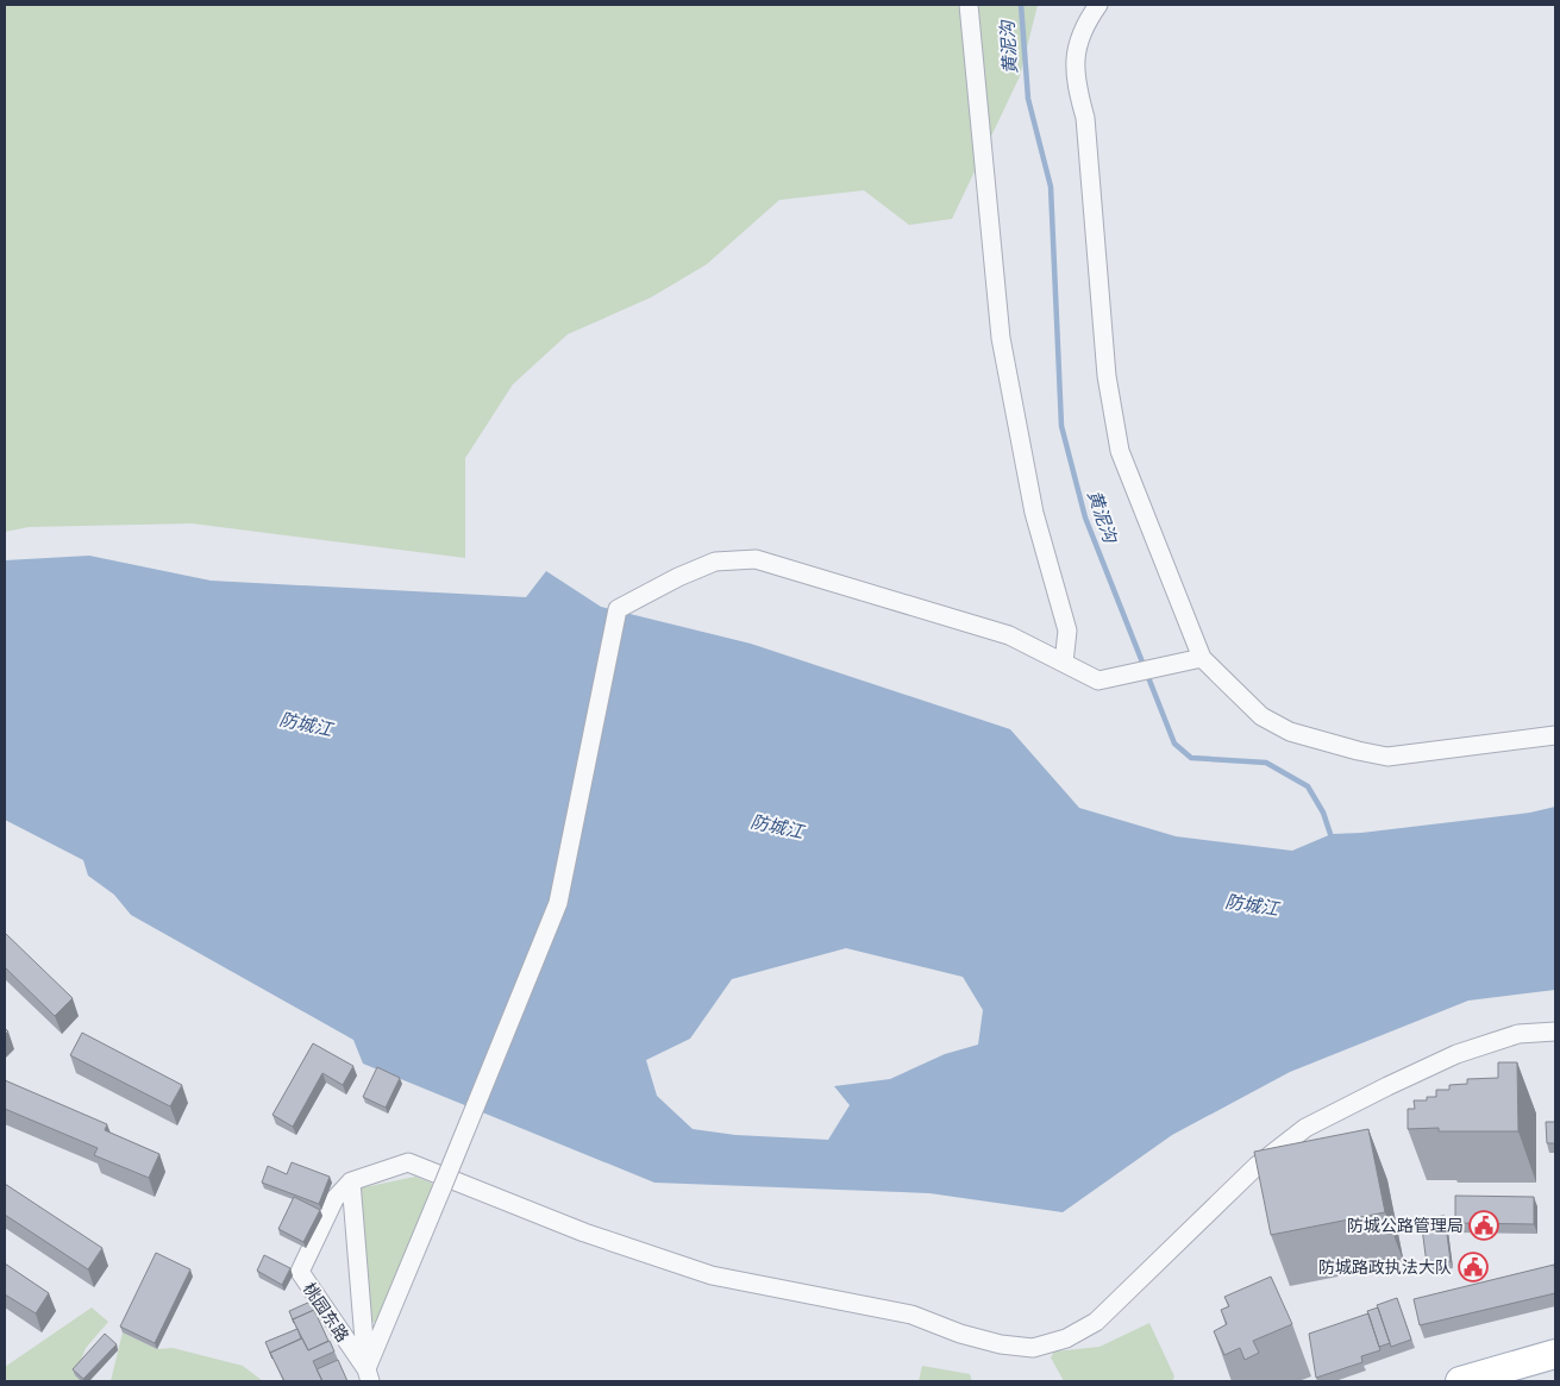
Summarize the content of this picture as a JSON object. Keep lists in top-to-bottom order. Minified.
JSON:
{"streets":{"street":["桃园东路"]},"water":["黄泥沟","防城江"],"places":{"public building":["防城公路管理局","防城路政执法大队"]}}
